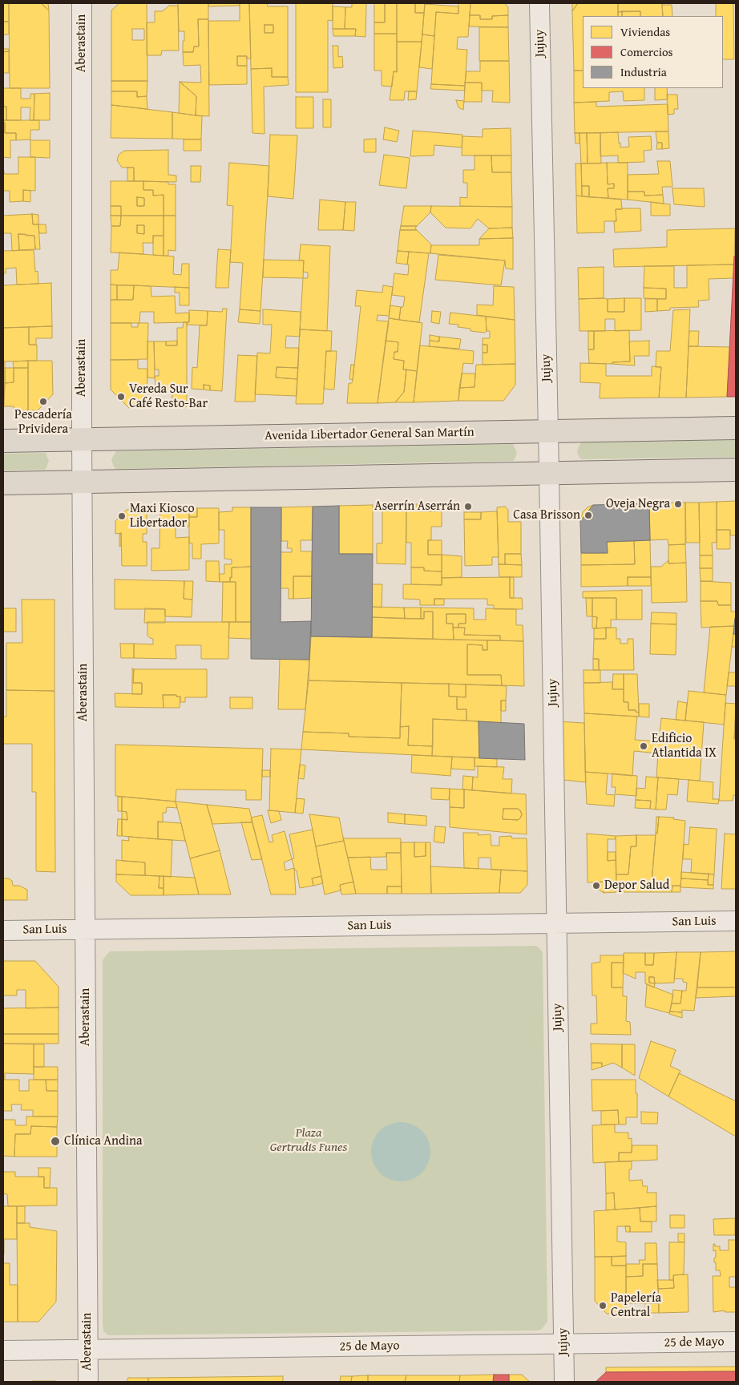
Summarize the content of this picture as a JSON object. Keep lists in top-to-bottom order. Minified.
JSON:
{"streets":{"main road":["Avenida Libertador General San Martín"],"street":["Aberastain","Jujuy","San Luis","25 de Mayo"]},"crossings":[["Aberastain","Avenida Libertador General San Martín"],["Aberastain","San Luis"],["Aberastain","25 de Mayo"],["Jujuy","Avenida Libertador General San Martín"],["Jujuy","San Luis"],["Jujuy","25 de Mayo"]],"parks":["Plaza Gertrudis Funes"],"places":["Vereda Sur Café Resto-Bar","Pescadería Prividera","Oveja Negra","Aserrín Aserrán","Casa Brisson","Maxi Kiosco Libertador","Edificio Atlantida IX","Depor Salud","Clínica Andina","Papelería Central"],"legend":["Viviendas","Comercios","Industria"]}
